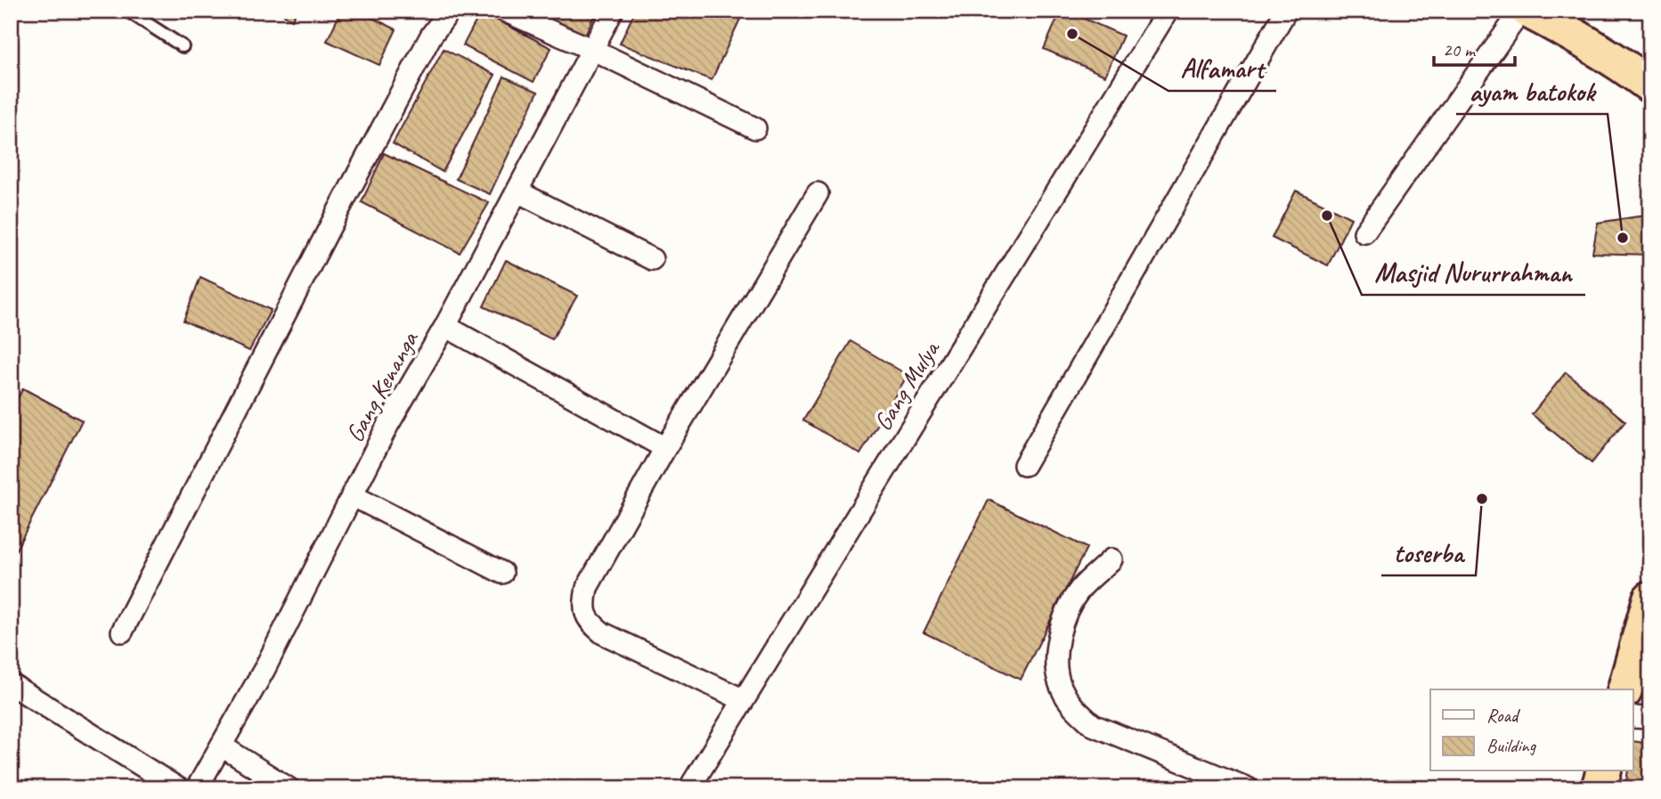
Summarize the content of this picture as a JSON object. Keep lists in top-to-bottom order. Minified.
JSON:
{"streets":{"street":["Gang Mulya","Gang Kenanga"]},"places":["Alfamart","Masjid Nururrahman","ayam batokok","toserba"],"legend":["Road","Building"],"scale_bar":"20 m"}
